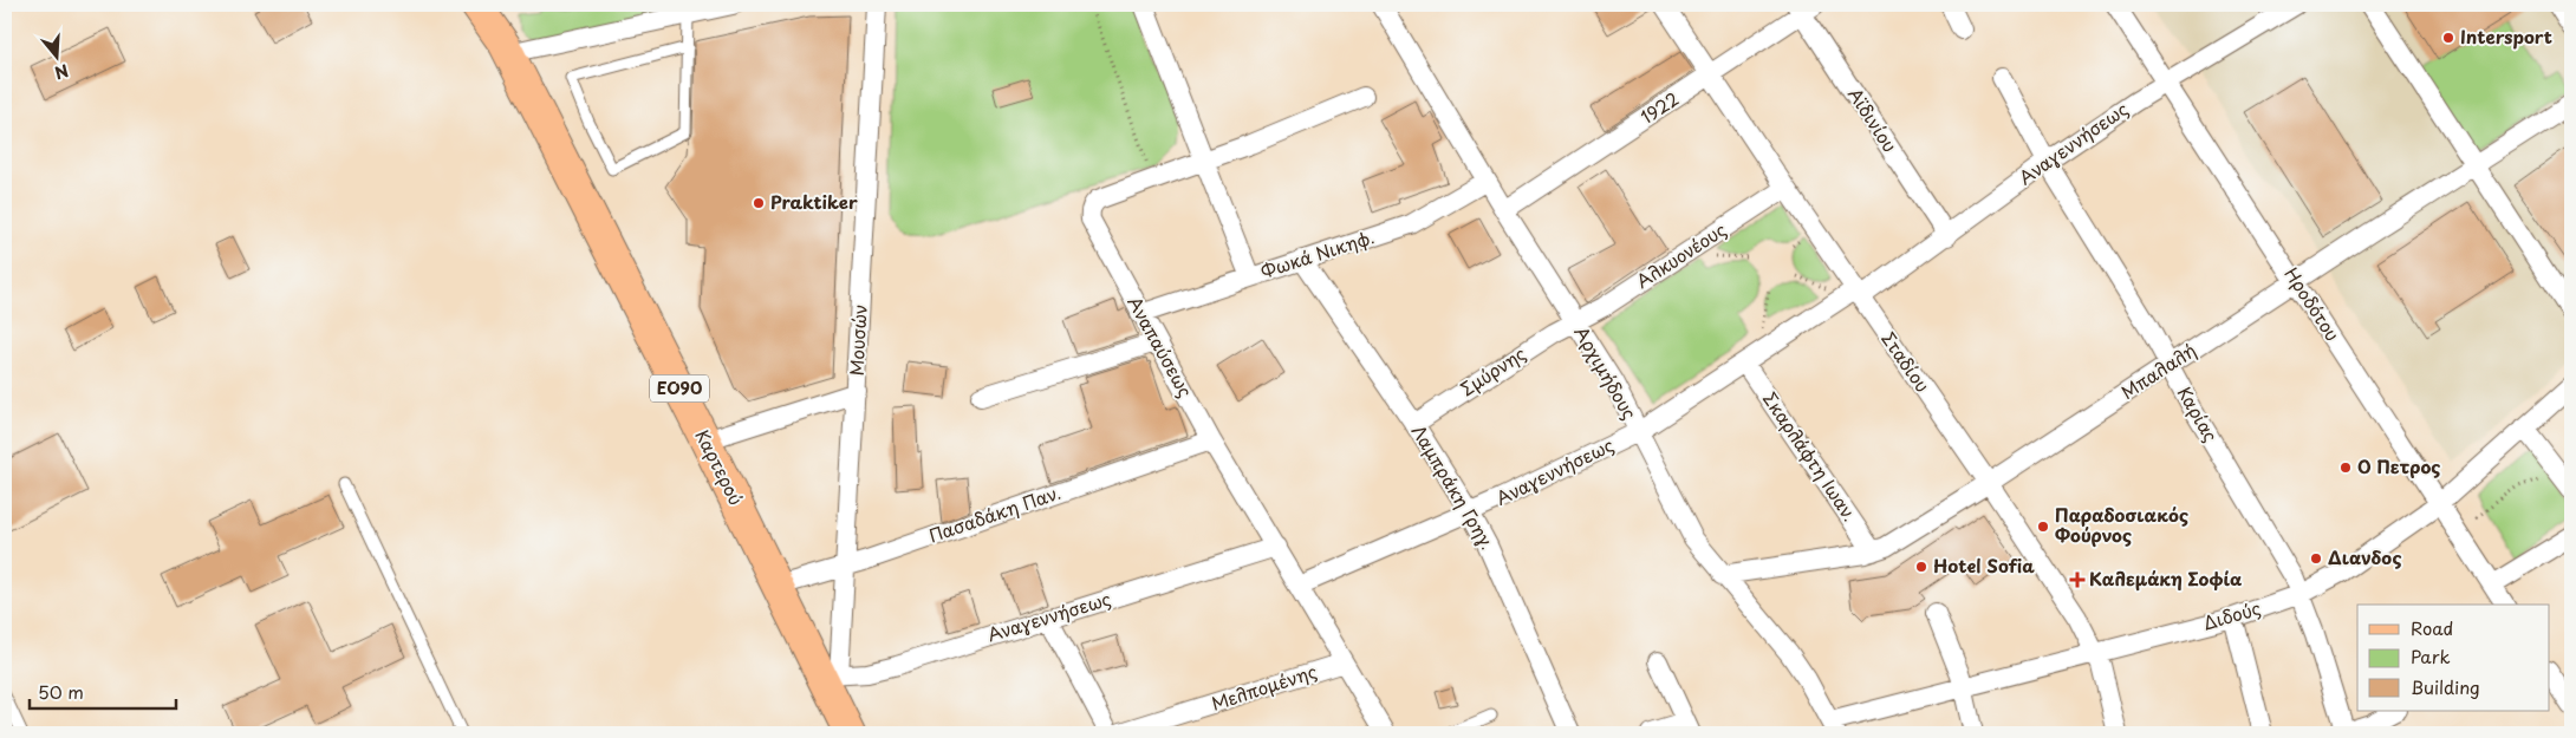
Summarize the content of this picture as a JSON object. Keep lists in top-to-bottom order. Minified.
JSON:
{"streets":{"main road":["ΕΟ90","Καρτερού"],"street":["1922","Αϊδινίου","Αναγεννήσεως","Φωκά Νικηφ.","Αλκυονέους","Ηροδότου","Μουσών","Αναπαύσεως","Σταδίου","Σμύρνης","Μπαλαλή","Αρχιμήδους","Καρίας","Σκαρλάφτη Ιωαν.","Λαμπράκη Γρηγ.","Πασαδάκη Παν.","Διδούς","Μελπομένης"]},"crossings":[["1922","Αϊδινίου"],["1922","Σταδίου"],["1922","Αρχιμήδους"],["Αϊδινίου","Αναγεννήσεως"],["Αναγεννήσεως","Ηροδότου"],["Αναγεννήσεως","Μουσών"],["Αναγεννήσεως","Αναπαύσεως"],["Αναγεννήσεως","Σταδίου"],["Αναγεννήσεως","Αρχιμήδους"],["Αναγεννήσεως","Καρίας"],["Αναγεννήσεως","Σκαρλάφτη Ιωαν."],["Αναγεννήσεως","Καρτερού"],["Αναγεννήσεως","Λαμπράκη Γρηγ."],["Φωκά Νικηφ.","Αναπαύσεως"],["Φωκά Νικηφ.","Αρχιμήδους"],["Φωκά Νικηφ.","Λαμπράκη Γρηγ."],["Αλκυονέους","Σταδίου"],["Αλκυονέους","Σμύρνης"],["Αλκυονέους","Αρχιμήδους"],["Ηροδότου","Μπαλαλή"],["Ηροδότου","Διδούς"],["Μουσών","Καρτερού"],["Μουσών","Πασαδάκη Παν."],["Αναπαύσεως","Πασαδάκη Παν."],["Αναπαύσεως","Μελπομένης"],["Σταδίου","Μπαλαλή"],["Σταδίου","Διδούς"],["Σμύρνης","Αρχιμήδους"],["Σμύρνης","Λαμπράκη Γρηγ."],["Μπαλαλή","Αρχιμήδους"],["Μπαλαλή","Καρίας"],["Μπαλαλή","Σκαρλάφτη Ιωαν."],["Αρχιμήδους","Διδούς"],["Καρίας","Διδούς"],["Καρτερού","Πασαδάκη Παν."]],"places":{"other":["Intersport","Praktiker","Ο Πετρος","Παραδοσιακός Φούρνος","Διανδος","Hotel Sofia"],"health":["Καλεμάκη Σοφία"]},"legend":["Road","Park","Building"],"scale_bar":"50 m","north":"bottom"}
